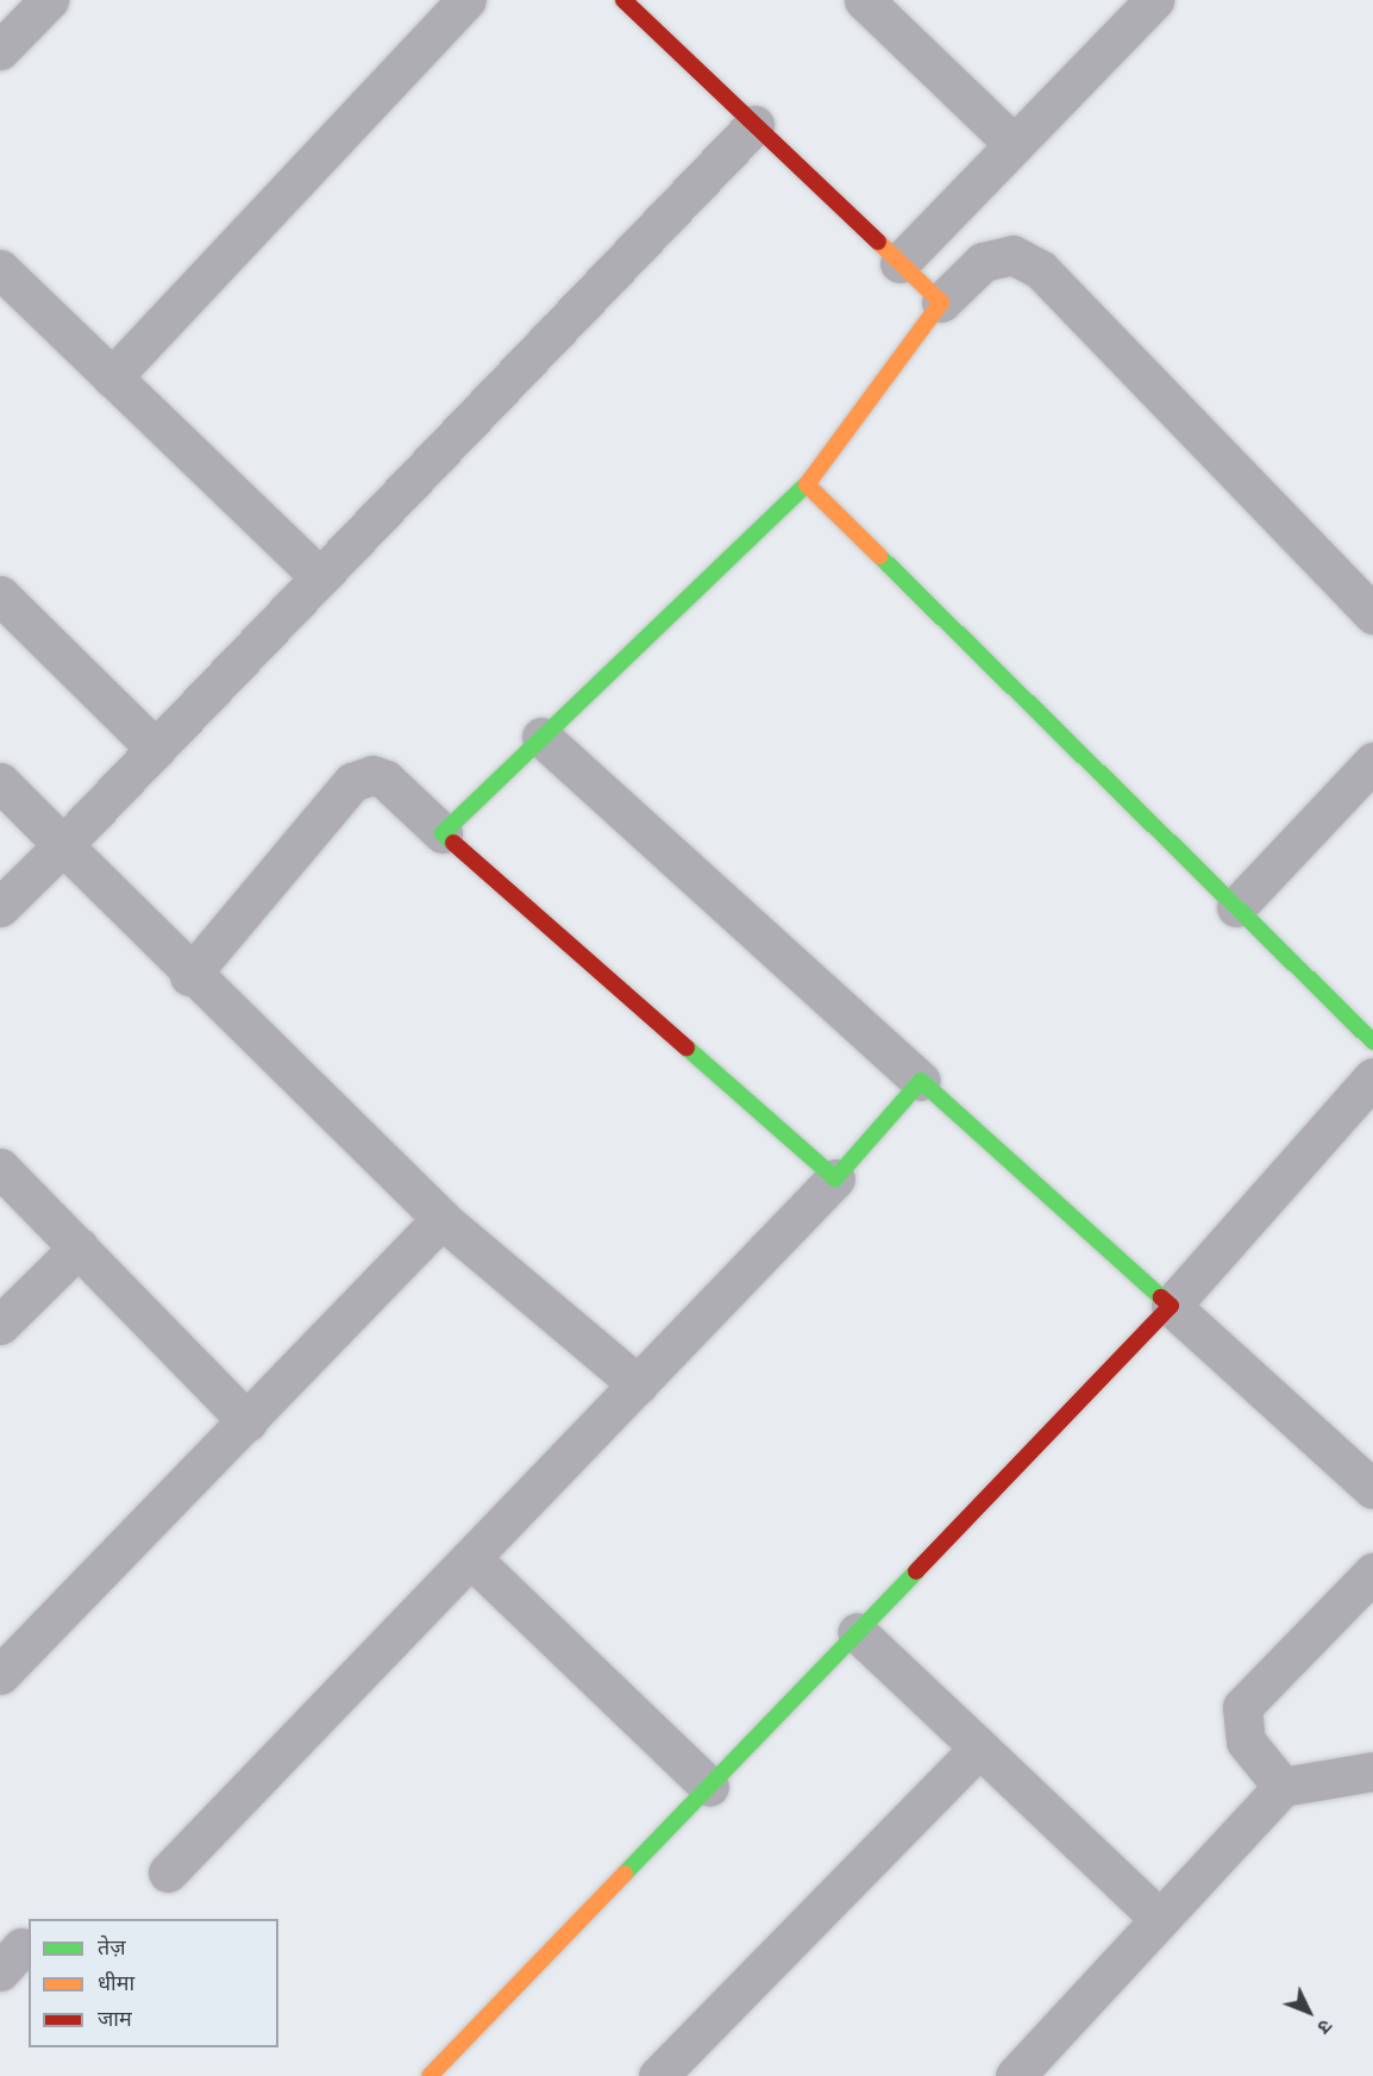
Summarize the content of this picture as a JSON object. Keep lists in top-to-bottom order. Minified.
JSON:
{"legend":["तेज़","धीमा","जाम"],"north":"bottom right"}
